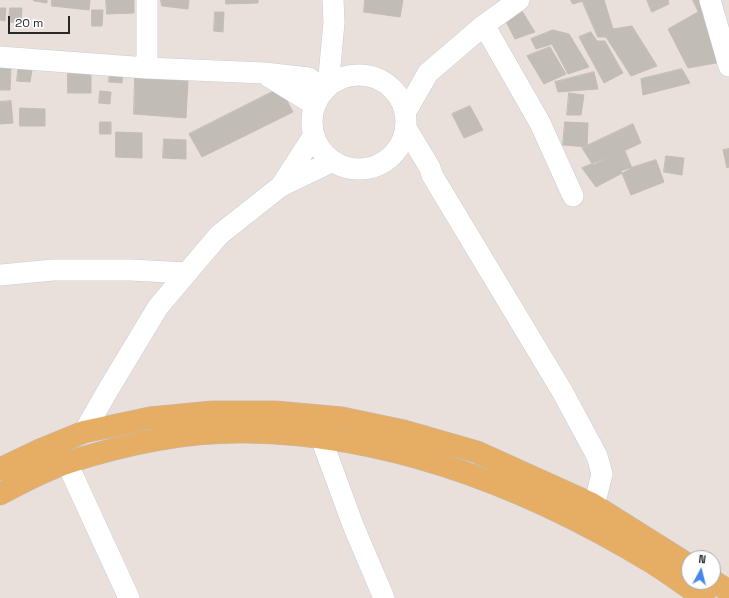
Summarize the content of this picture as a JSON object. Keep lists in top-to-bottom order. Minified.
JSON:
{"scale_bar":"20 m","north":"top"}
